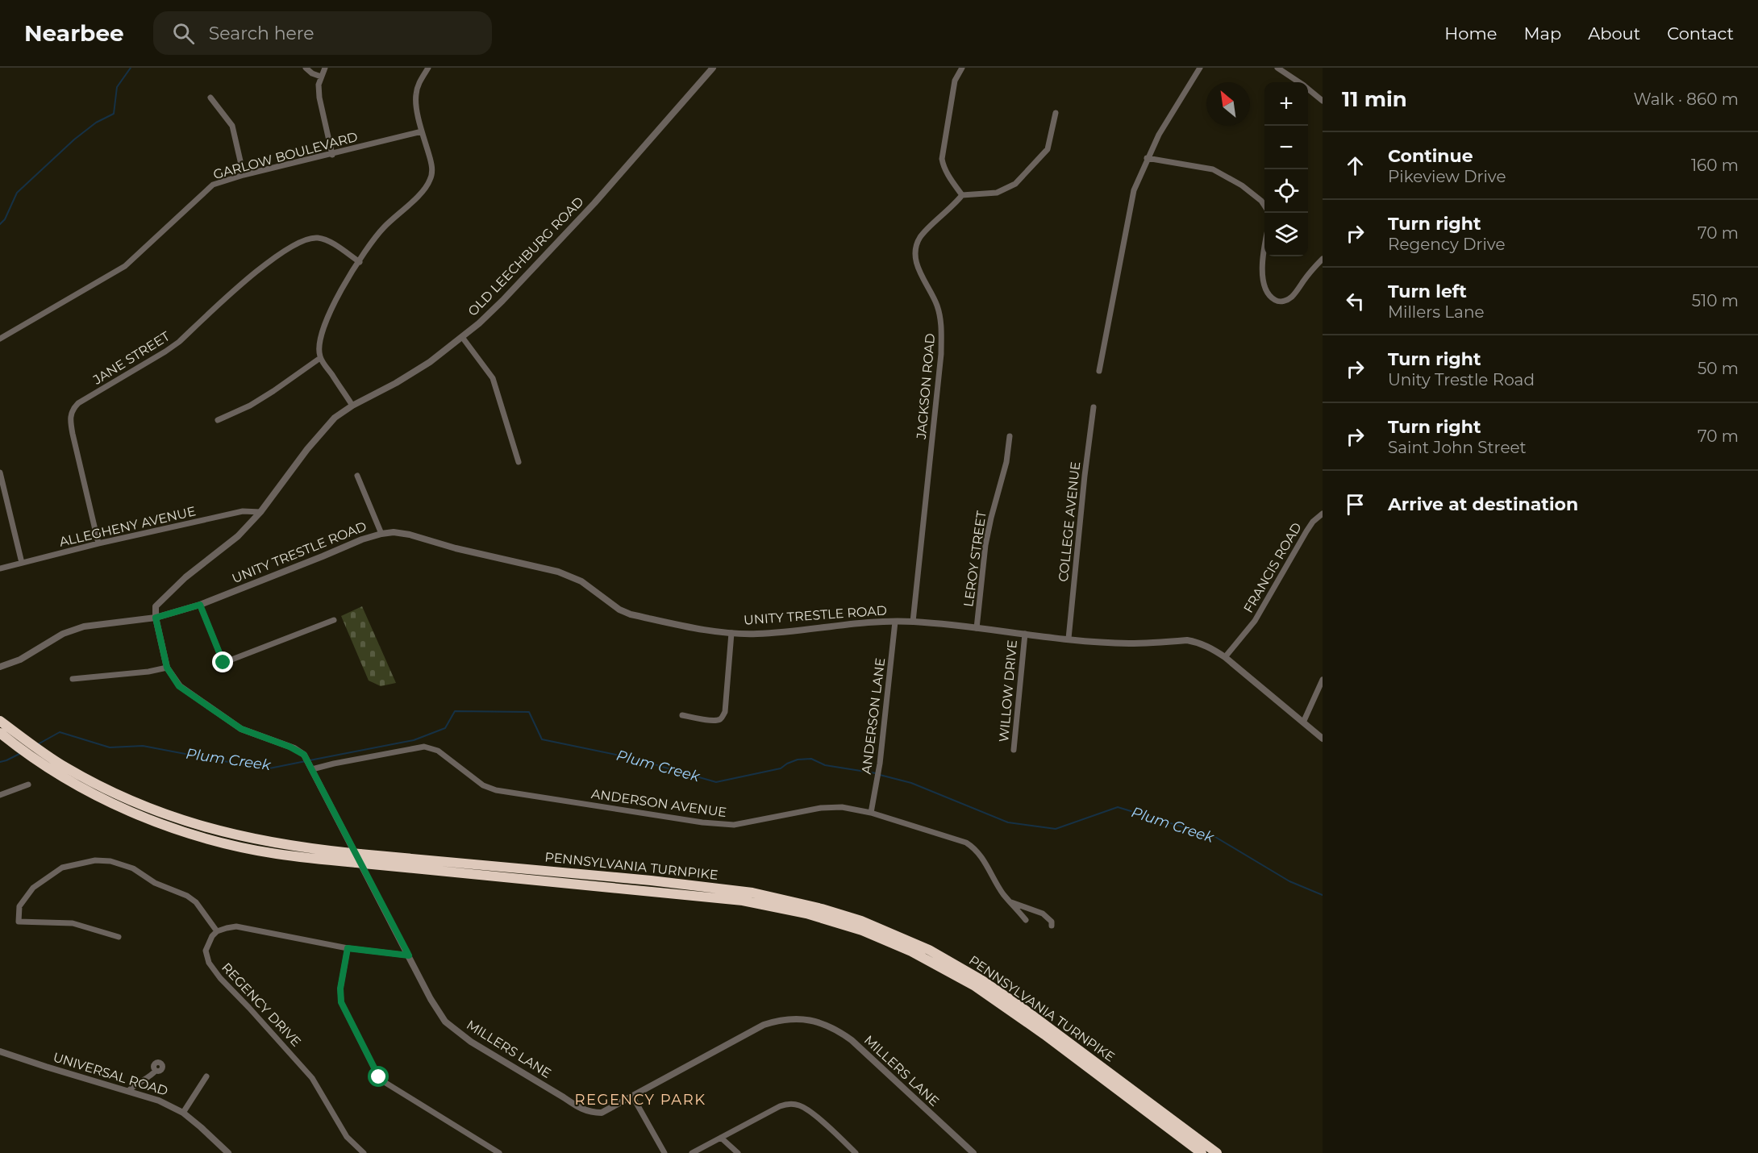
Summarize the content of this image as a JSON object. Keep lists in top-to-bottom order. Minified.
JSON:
{"streets":{"highway":["PENNSYLVANIA TURNPIKE"],"street":["GARLOW BOULEVARD","OLD LEECHBURG ROAD","JANE STREET","JACKSON ROAD","COLLEGE AVENUE","ALLEGHENY AVENUE","UNITY TRESTLE ROAD","LEROY STREET","FRANCIS ROAD","WILLOW DRIVE","ANDERSON LANE","ANDERSON AVENUE","REGENCY DRIVE","MILLERS LANE","UNIVERSAL ROAD"]},"crossings":[["OLD LEECHBURG ROAD","ALLEGHENY AVENUE"],["OLD LEECHBURG ROAD","UNITY TRESTLE ROAD"],["JANE STREET","ALLEGHENY AVENUE"],["JACKSON ROAD","UNITY TRESTLE ROAD"],["COLLEGE AVENUE","UNITY TRESTLE ROAD"],["UNITY TRESTLE ROAD","LEROY STREET"],["UNITY TRESTLE ROAD","FRANCIS ROAD"],["UNITY TRESTLE ROAD","WILLOW DRIVE"],["UNITY TRESTLE ROAD","ANDERSON LANE"],["ANDERSON LANE","ANDERSON AVENUE"],["ANDERSON AVENUE","MILLERS LANE"]],"districts":["REGENCY PARK"],"water":["Plum Creek"],"north":"top left","page":{"header":"Nearbee","search":"Search here","nav":["Home","Map","About","Contact"],"heading":["11 min","Walk · 860 m"],"map_buttons":["+","−"],"list":[["Continue","Pikeview Drive","160 m"],["Turn right","Regency Drive","70 m"],["Turn left","Millers Lane","510 m"],["Turn right","Unity Trestle Road","50 m"],["Turn right","Saint John Street","70 m"],"Arrive at destination"]}}
